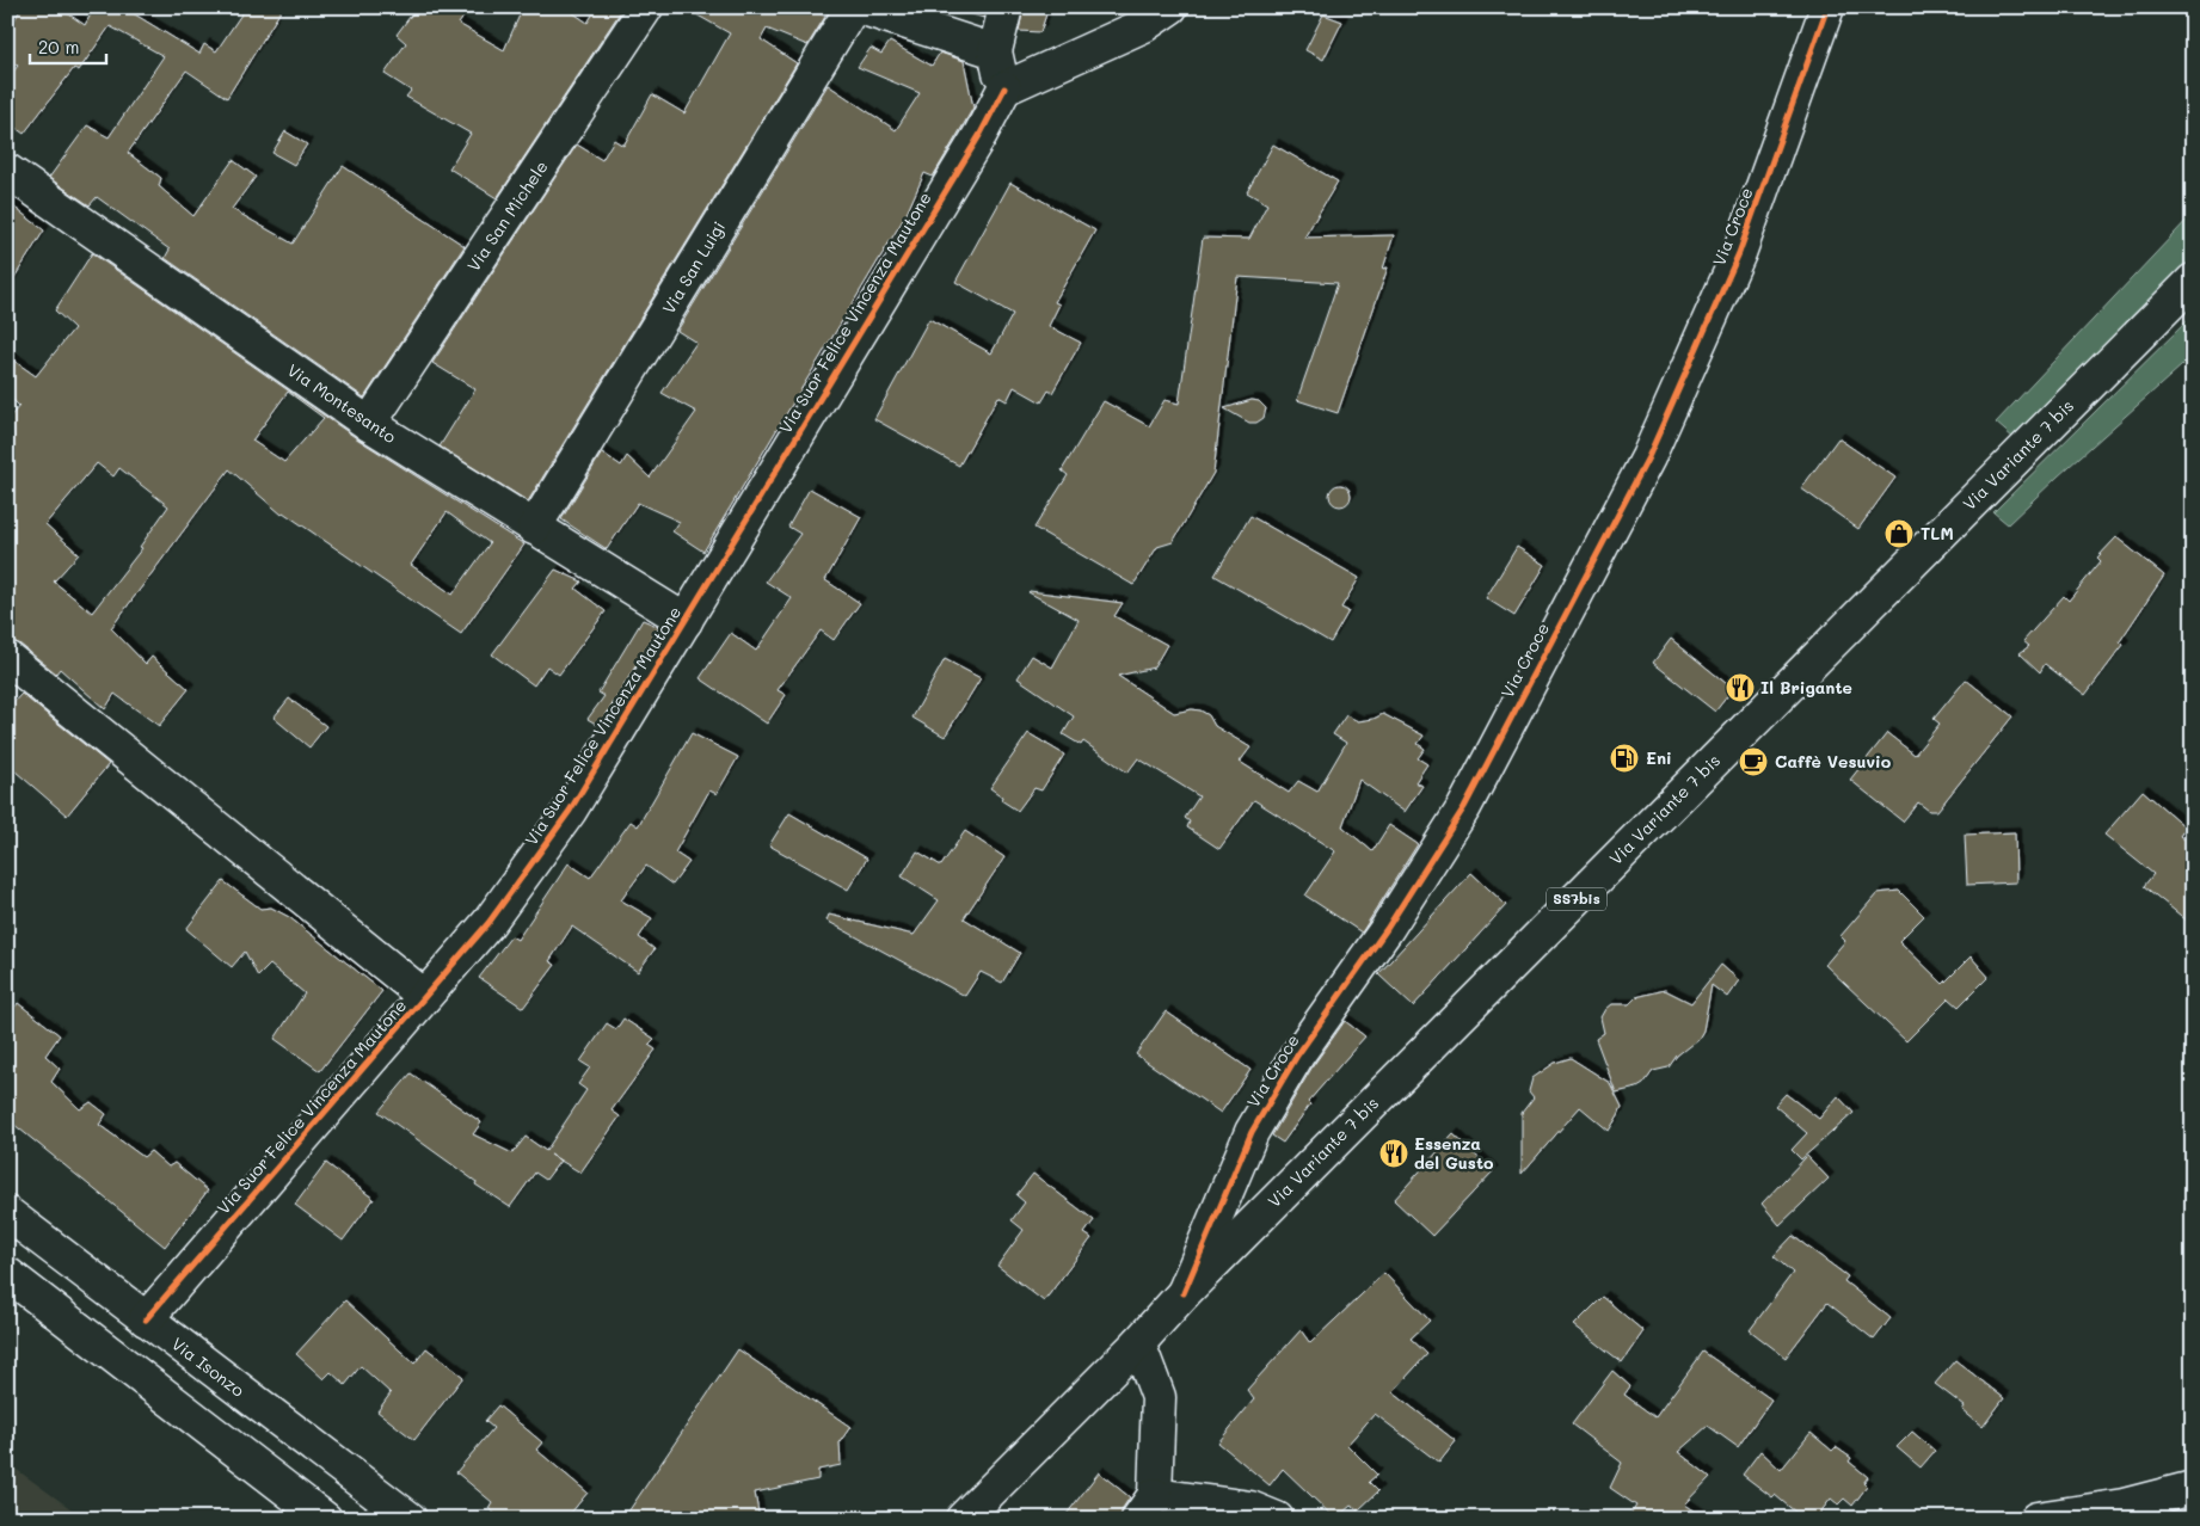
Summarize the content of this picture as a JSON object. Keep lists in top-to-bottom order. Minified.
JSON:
{"streets":{"street":["Via San Michele","Via Croce","Via San Luigi","Via Suor Felice Vincenza Mautone","Via Montesanto","Via Variante 7 bis","SS7bis","Via Isonzo"]},"crossings":[["Via San Michele","Via Montesanto"],["Via Croce","Via Variante 7 bis"],["Via San Luigi","Via Montesanto"],["Via Suor Felice Vincenza Mautone","Via Montesanto"],["Via Suor Felice Vincenza Mautone","Via Isonzo"]],"places":{"shop":["TLM"],"restaurant":["Il Brigante","Essenza del Gusto"],"fuel station":["Eni"],"cafe":["Caffè Vesuvio"]},"scale_bar":"20 m"}
